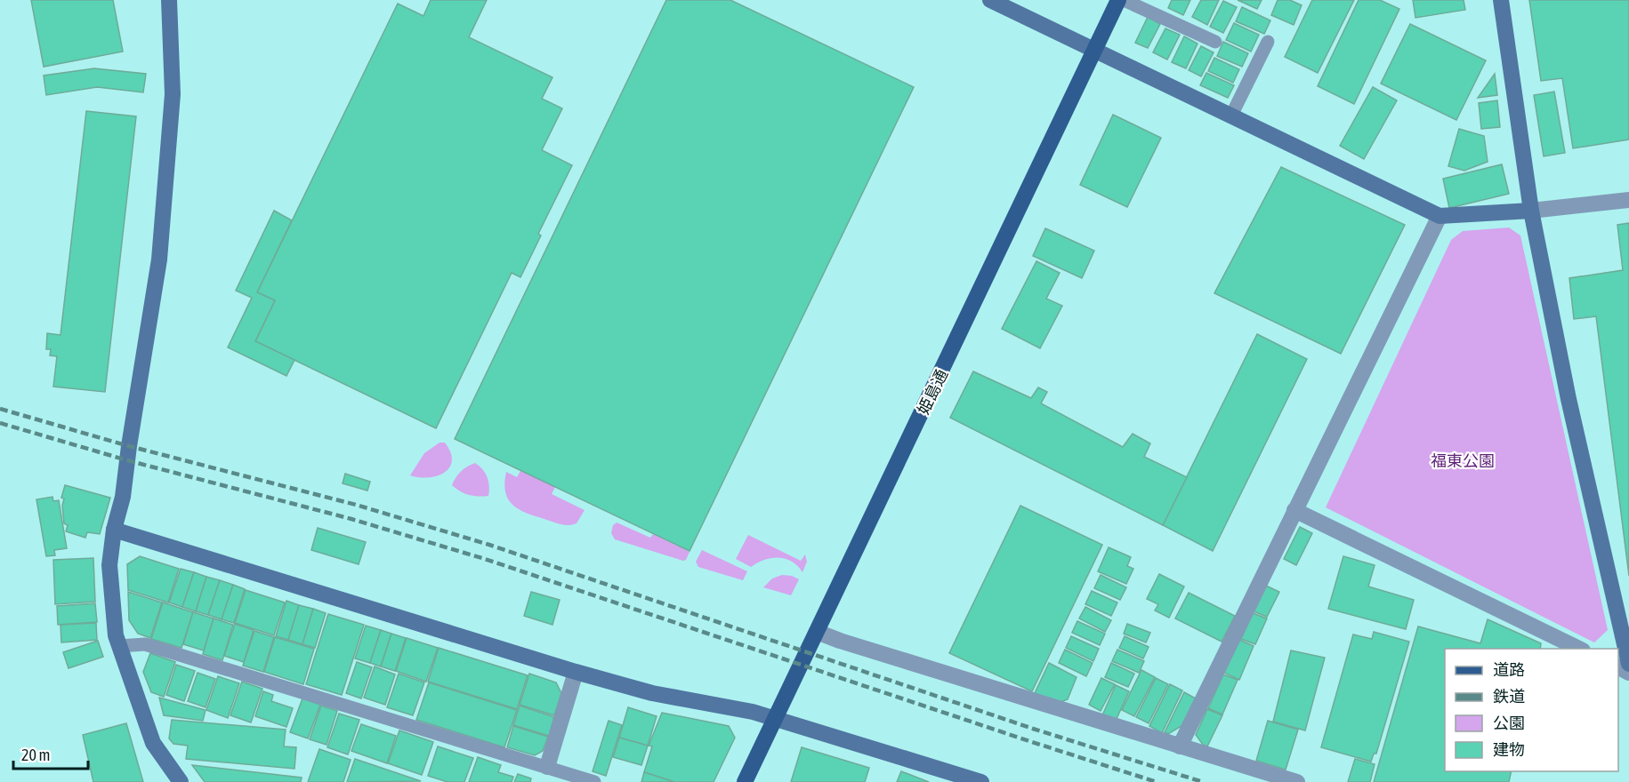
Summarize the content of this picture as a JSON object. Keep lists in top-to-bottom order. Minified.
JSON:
{"streets":{"main road":["姫島通"]},"parks":["福東公園"],"legend":["道路","鉄道","公園","建物"],"scale_bar":"20 m"}
